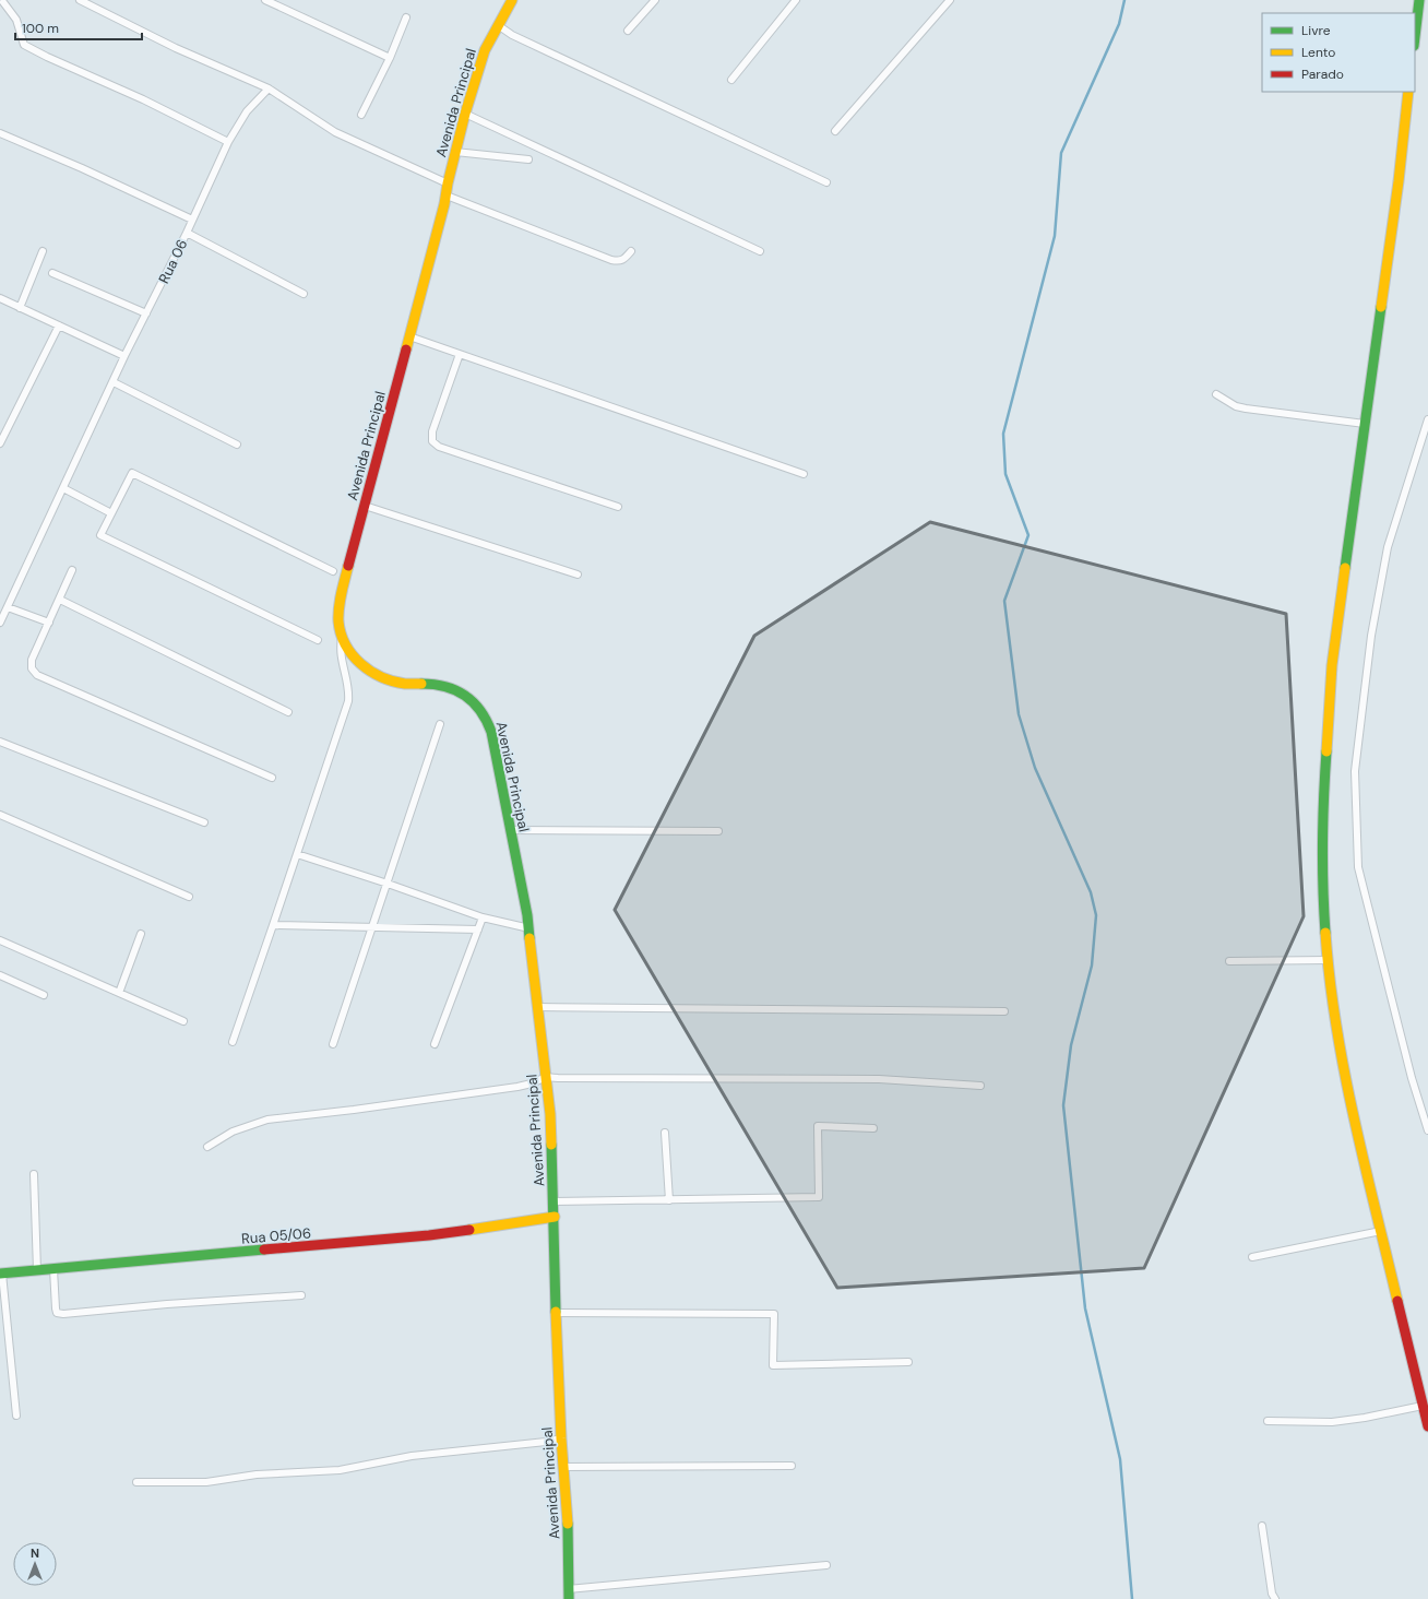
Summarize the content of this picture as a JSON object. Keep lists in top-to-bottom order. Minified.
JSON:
{"streets":{"street":["Avenida Principal","Rua 06","Rua 05/06"]},"crossings":[["Avenida Principal","Rua 05/06"]],"legend":["Livre","Lento","Parado"],"scale_bar":"100 m","north":"top"}
